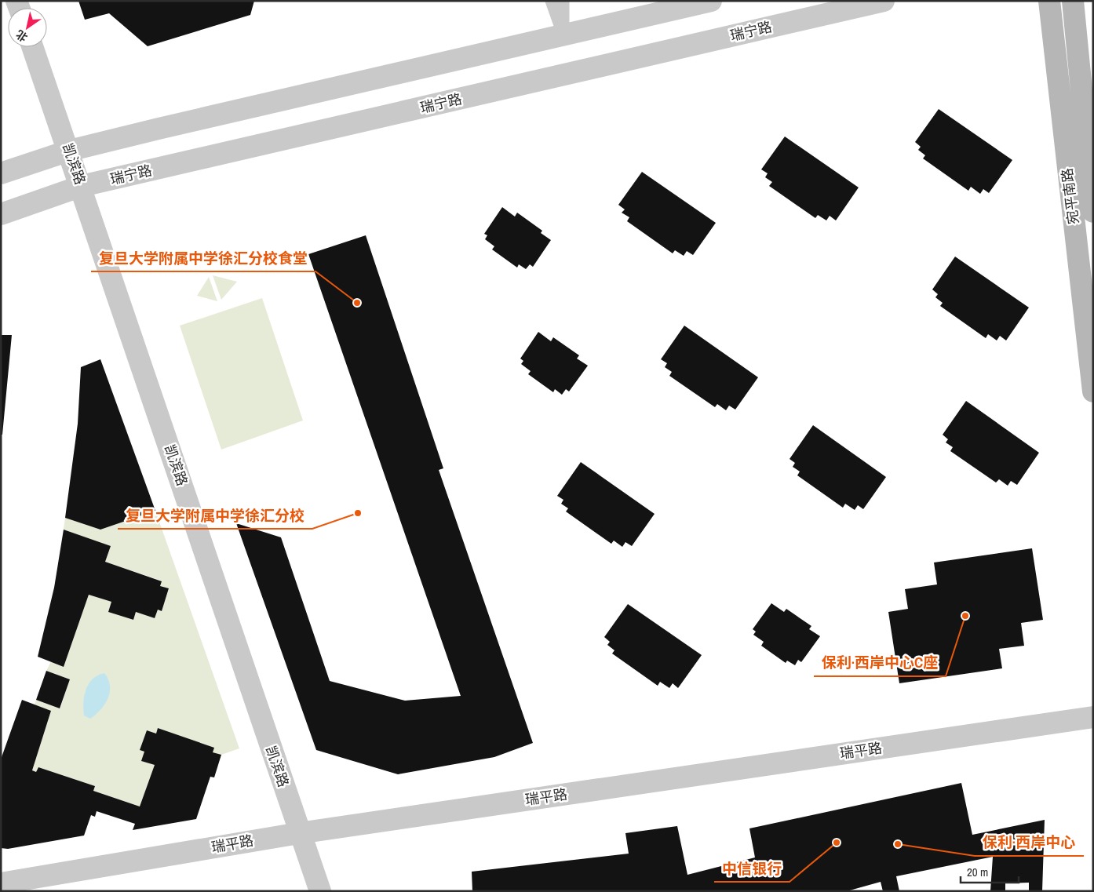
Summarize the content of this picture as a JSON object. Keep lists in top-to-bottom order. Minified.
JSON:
{"streets":{"main road":["宛平南路"],"street":["瑞宁路","凯滨路","瑞平路"]},"crossings":[["瑞宁路","凯滨路"],["凯滨路","瑞平路"]],"places":["复旦大学附属中学徐汇分校食堂","复旦大学附属中学徐汇分校","保利·西岸中心C座","中信银行","保利·西岸中心"],"scale_bar":"20 m","north":"bottom left"}
